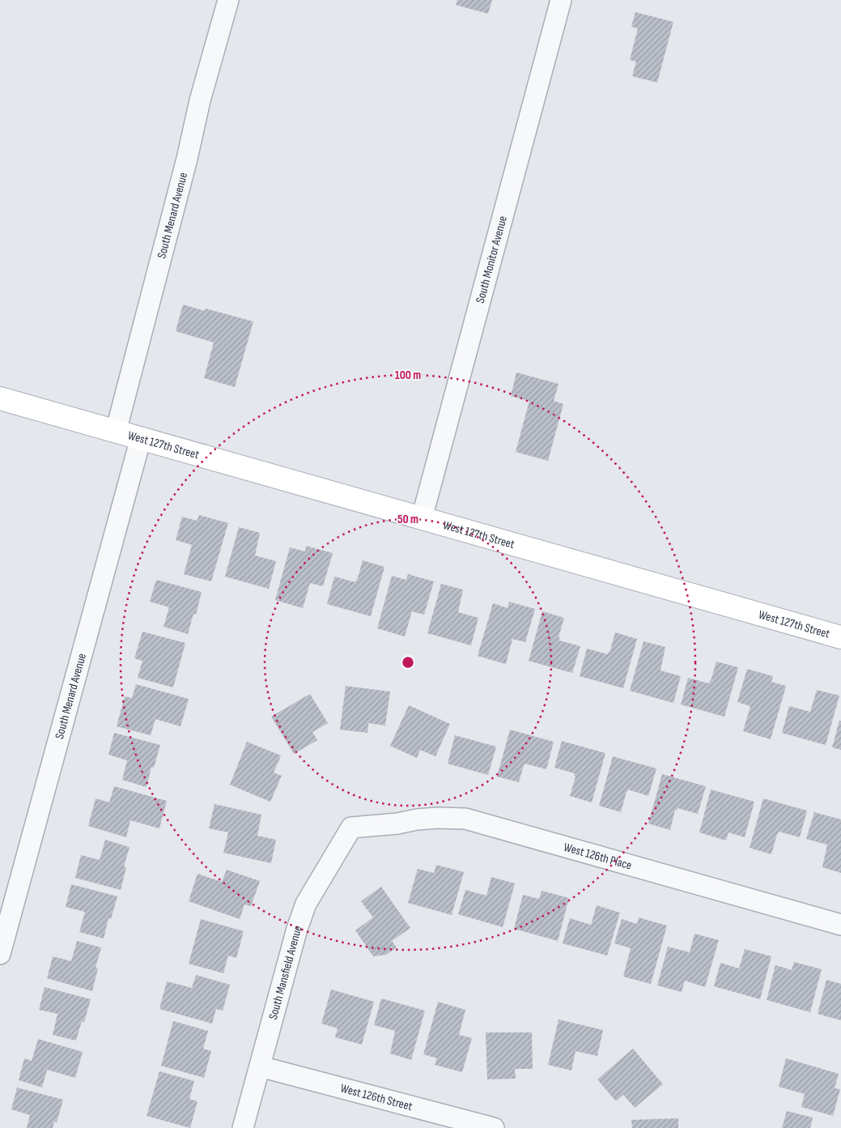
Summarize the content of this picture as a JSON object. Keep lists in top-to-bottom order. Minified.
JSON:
{"streets":{"main road":["West 127th Street"],"street":["South Menard Avenue","South Monitor Avenue","West 126th Place","South Mansfield Avenue","West 126th Street"]},"crossings":[["South Menard Avenue","West 127th Street"],["South Monitor Avenue","West 127th Street"],["West 126th Place","South Mansfield Avenue"],["South Mansfield Avenue","West 126th Street"]],"rings":["100 m","50 m"]}
